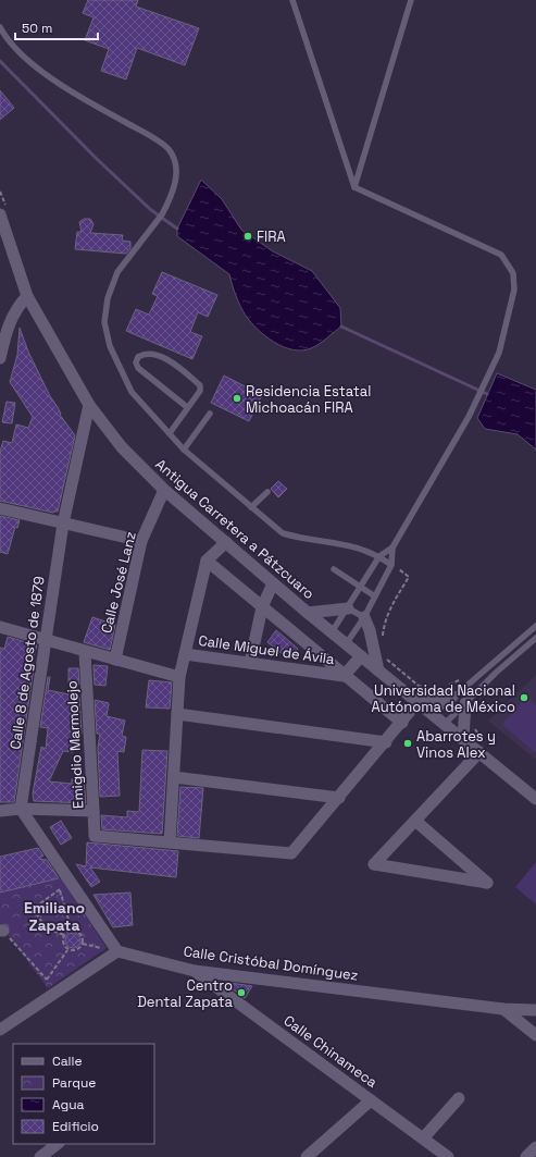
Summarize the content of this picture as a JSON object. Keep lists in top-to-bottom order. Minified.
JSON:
{"streets":{"street":["Antigua Carretera a Pátzcuaro","Calle José Lanz","Calle Miguel de Ávila","Calle 8 de Agosto de 1879","Emigdio Marmolejo","Calle Cristóbal Domínguez","Calle Chinameca"]},"crossings":[["Antigua Carretera a Pátzcuaro","Calle José Lanz"],["Antigua Carretera a Pátzcuaro","Calle 8 de Agosto de 1879"],["Calle Cristóbal Domínguez","Calle Chinameca"]],"districts":["Emiliano Zapata"],"places":["FIRA","Residencia Estatal Michoacán FIRA","Universidad Nacional Autónoma de México","Abarrotes y Vinos Alex","Centro Dental Zapata"],"legend":["Calle","Parque","Agua","Edificio"],"scale_bar":"50 m"}
